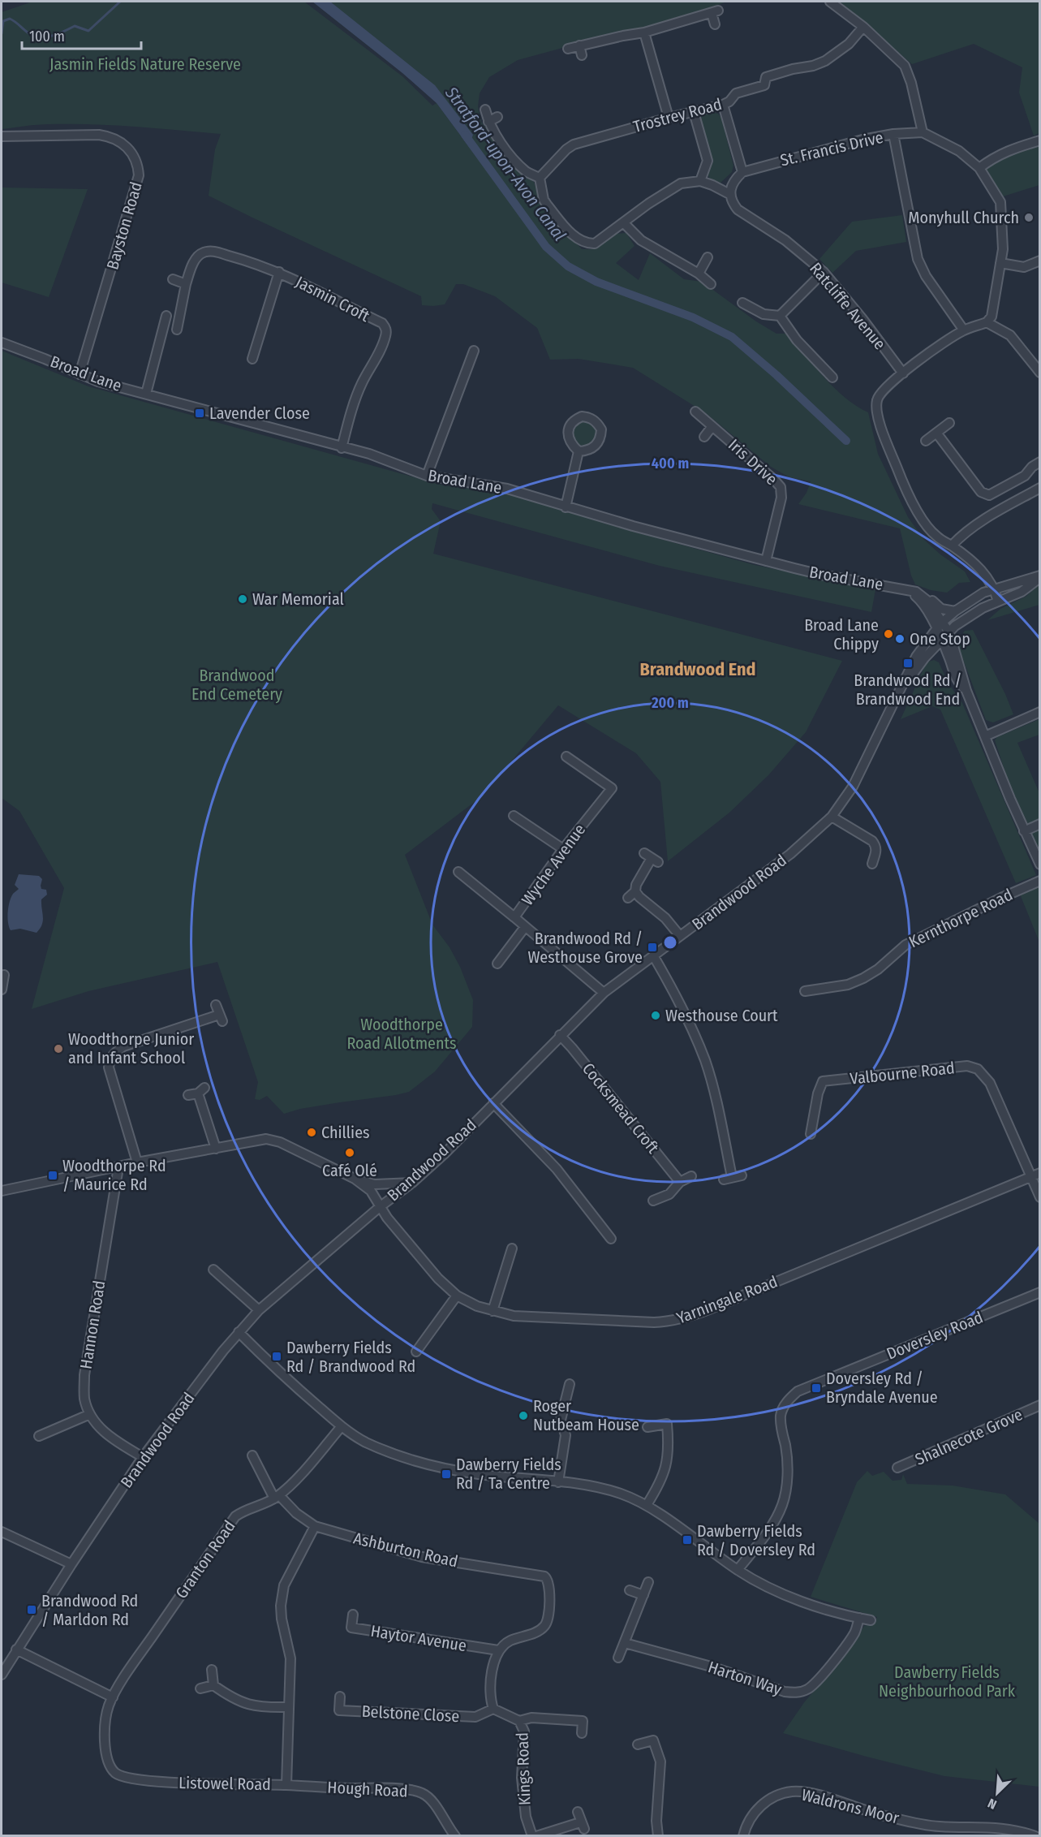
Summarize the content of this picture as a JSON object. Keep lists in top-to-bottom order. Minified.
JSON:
{"streets":{"street":["Trostrey Road","St. Francis Drive","Bayston Road","Jasmin Croft","Ratcliffe Avenue","Broad Lane","Iris Drive","Wyche Avenue","Brandwood Road","Kernthorpe Road","Valbourne Road","Cocksmead Croft","Yarningale Road","Hannon Road","Doversley Road","Shalnecote Grove","Ashburton Road","Granton Road","Haytor Avenue","Harton Way","Belstone Close","Kings Road","Listowel Road","Hough Road","Waldrons Moor"]},"crossings":[["Bayston Road","Broad Lane"],["Jasmin Croft","Broad Lane"],["Broad Lane","Iris Drive"],["Broad Lane","Brandwood Road"],["Wyche Avenue","Brandwood Road"],["Brandwood Road","Cocksmead Croft"],["Brandwood Road","Yarningale Road"],["Brandwood Road","Hannon Road"],["Valbourne Road","Yarningale Road"],["Ashburton Road","Granton Road"],["Ashburton Road","Haytor Avenue"],["Ashburton Road","Listowel Road"],["Granton Road","Listowel Road"],["Belstone Close","Kings Road"],["Listowel Road","Hough Road"]],"districts":["Brandwood End"],"water":["Stratford-upon-Avon Canal"],"parks":["Jasmin Fields Nature Reserve","Brandwood End Cemetery","Woodthorpe Road Allotments","Dawberry Fields Neighbourhood Park"],"places":{"other":["Monyhull Church","War Memorial","Broad Lane Chippy","One Stop","Westhouse Court","Woodthorpe Junior and Infant School","Chillies","Café Olé","Roger Nutbeam House"],"transit":["Lavender Close","Brandwood Rd / Brandwood End","Brandwood Rd / Westhouse Grove","Woodthorpe Rd / Maurice Rd","Dawberry Fields Rd / Brandwood Rd","Doversley Rd / Bryndale Avenue","Dawberry Fields Rd / Ta Centre","Dawberry Fields Rd / Doversley Rd","Brandwood Rd / Marldon Rd"]},"scale_bar":"100 m","north":"bottom left","rings":["400 m","200 m"]}
